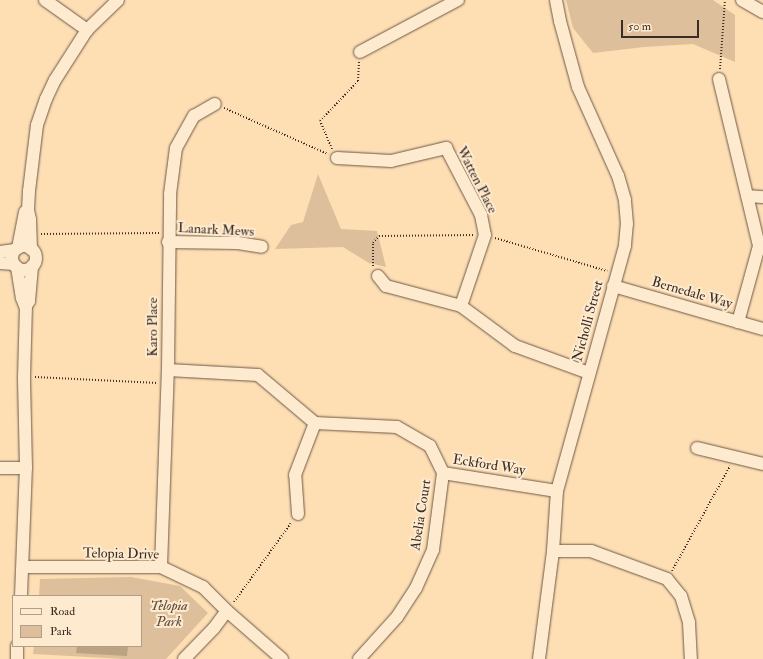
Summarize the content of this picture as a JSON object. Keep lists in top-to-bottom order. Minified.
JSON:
{"streets":{"street":["Watten Place","Lanark Mews","Bernedale Way","Nicholli Street","Karo Place","Eckford Way","Abelia Court","Telopia Drive"]},"crossings":[["Lanark Mews","Karo Place"],["Bernedale Way","Nicholli Street"],["Nicholli Street","Eckford Way"],["Karo Place","Telopia Drive"],["Eckford Way","Abelia Court"]],"parks":["Telopia Park"],"legend":["Road","Park"],"scale_bar":"50 m"}
